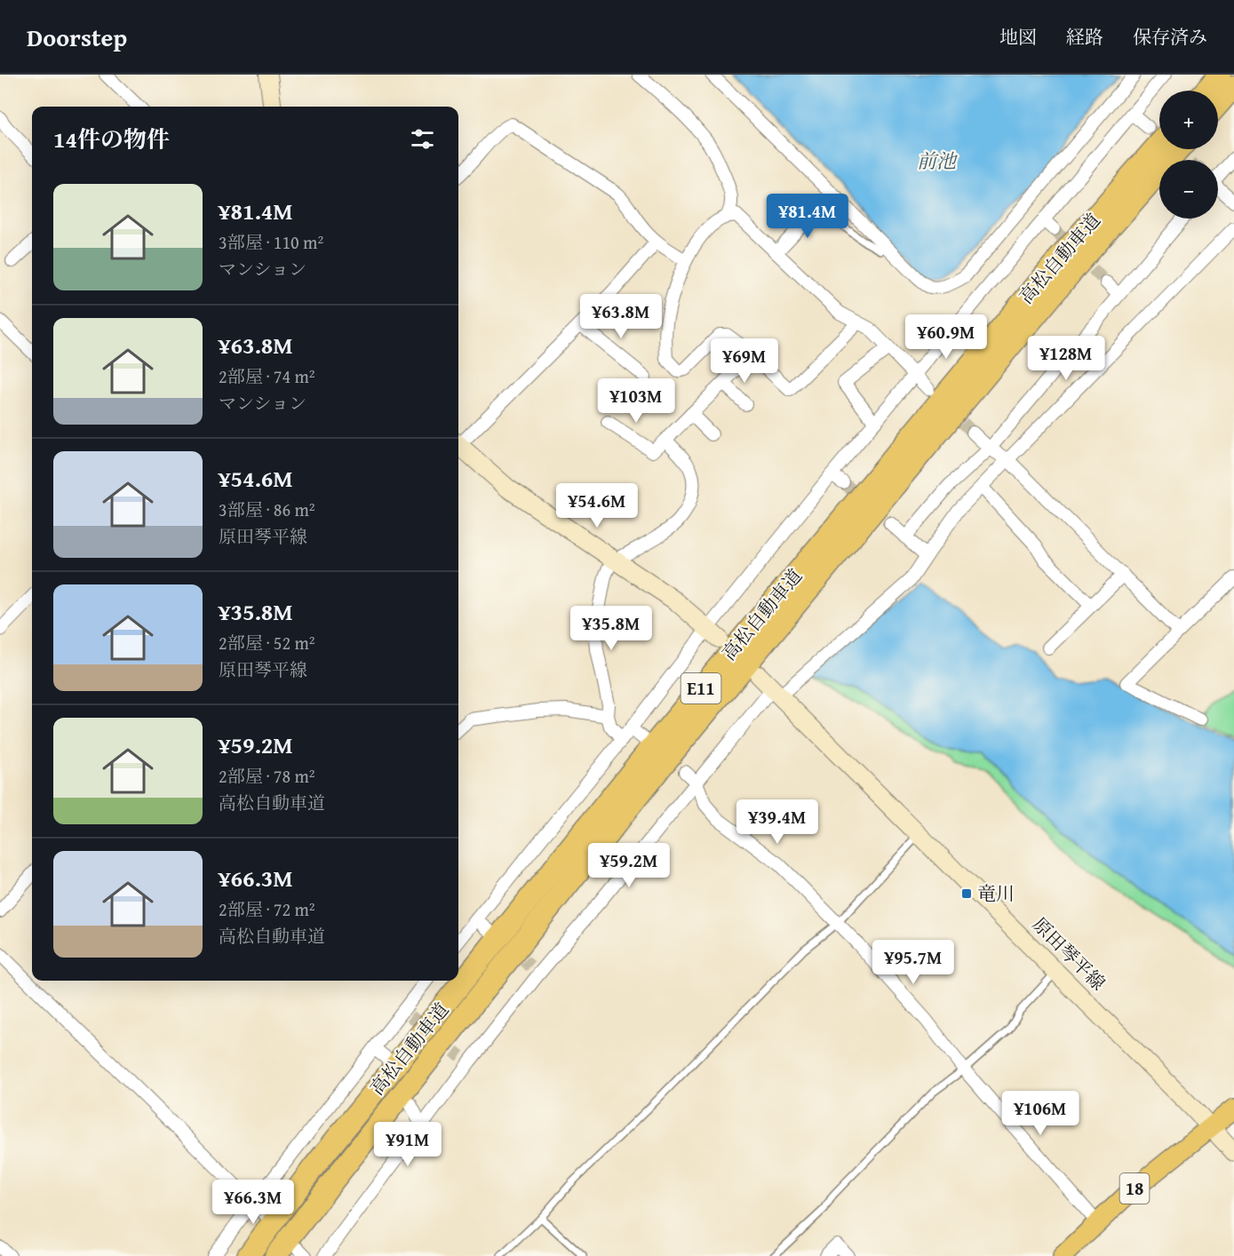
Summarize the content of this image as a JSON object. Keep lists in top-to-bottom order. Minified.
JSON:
{"streets":{"highway":["高松自動車道","E11"],"main road":["原田琴平線","18"]},"crossings":[["原田琴平線","18"]],"water":["前池"],"places":{"transit":["竜川"]},"page":{"header":"Doorstep","nav":["地図","経路","保存済み"],"map_buttons":["+","−"],"heading":"14件の物件","list":[{"name":"¥81.4M","note":"3部屋 · 110 m² · マンション"},{"name":"¥63.8M","note":"2部屋 · 74 m² · マンション"},{"name":"¥54.6M","note":"3部屋 · 86 m² · 原田琴平線"},{"name":"¥35.8M","note":"2部屋 · 52 m² · 原田琴平線"},{"name":"¥59.2M","note":"2部屋 · 78 m² · 高松自動車道"},{"name":"¥66.3M","note":"2部屋 · 72 m² · 高松自動車道"}],"price":["¥81.4M","¥63.8M","¥60.9M","¥128M","¥69M","¥103M","¥54.6M","¥35.8M","¥39.4M","¥59.2M","¥95.7M","¥106M","¥91M","¥66.3M"]}}
